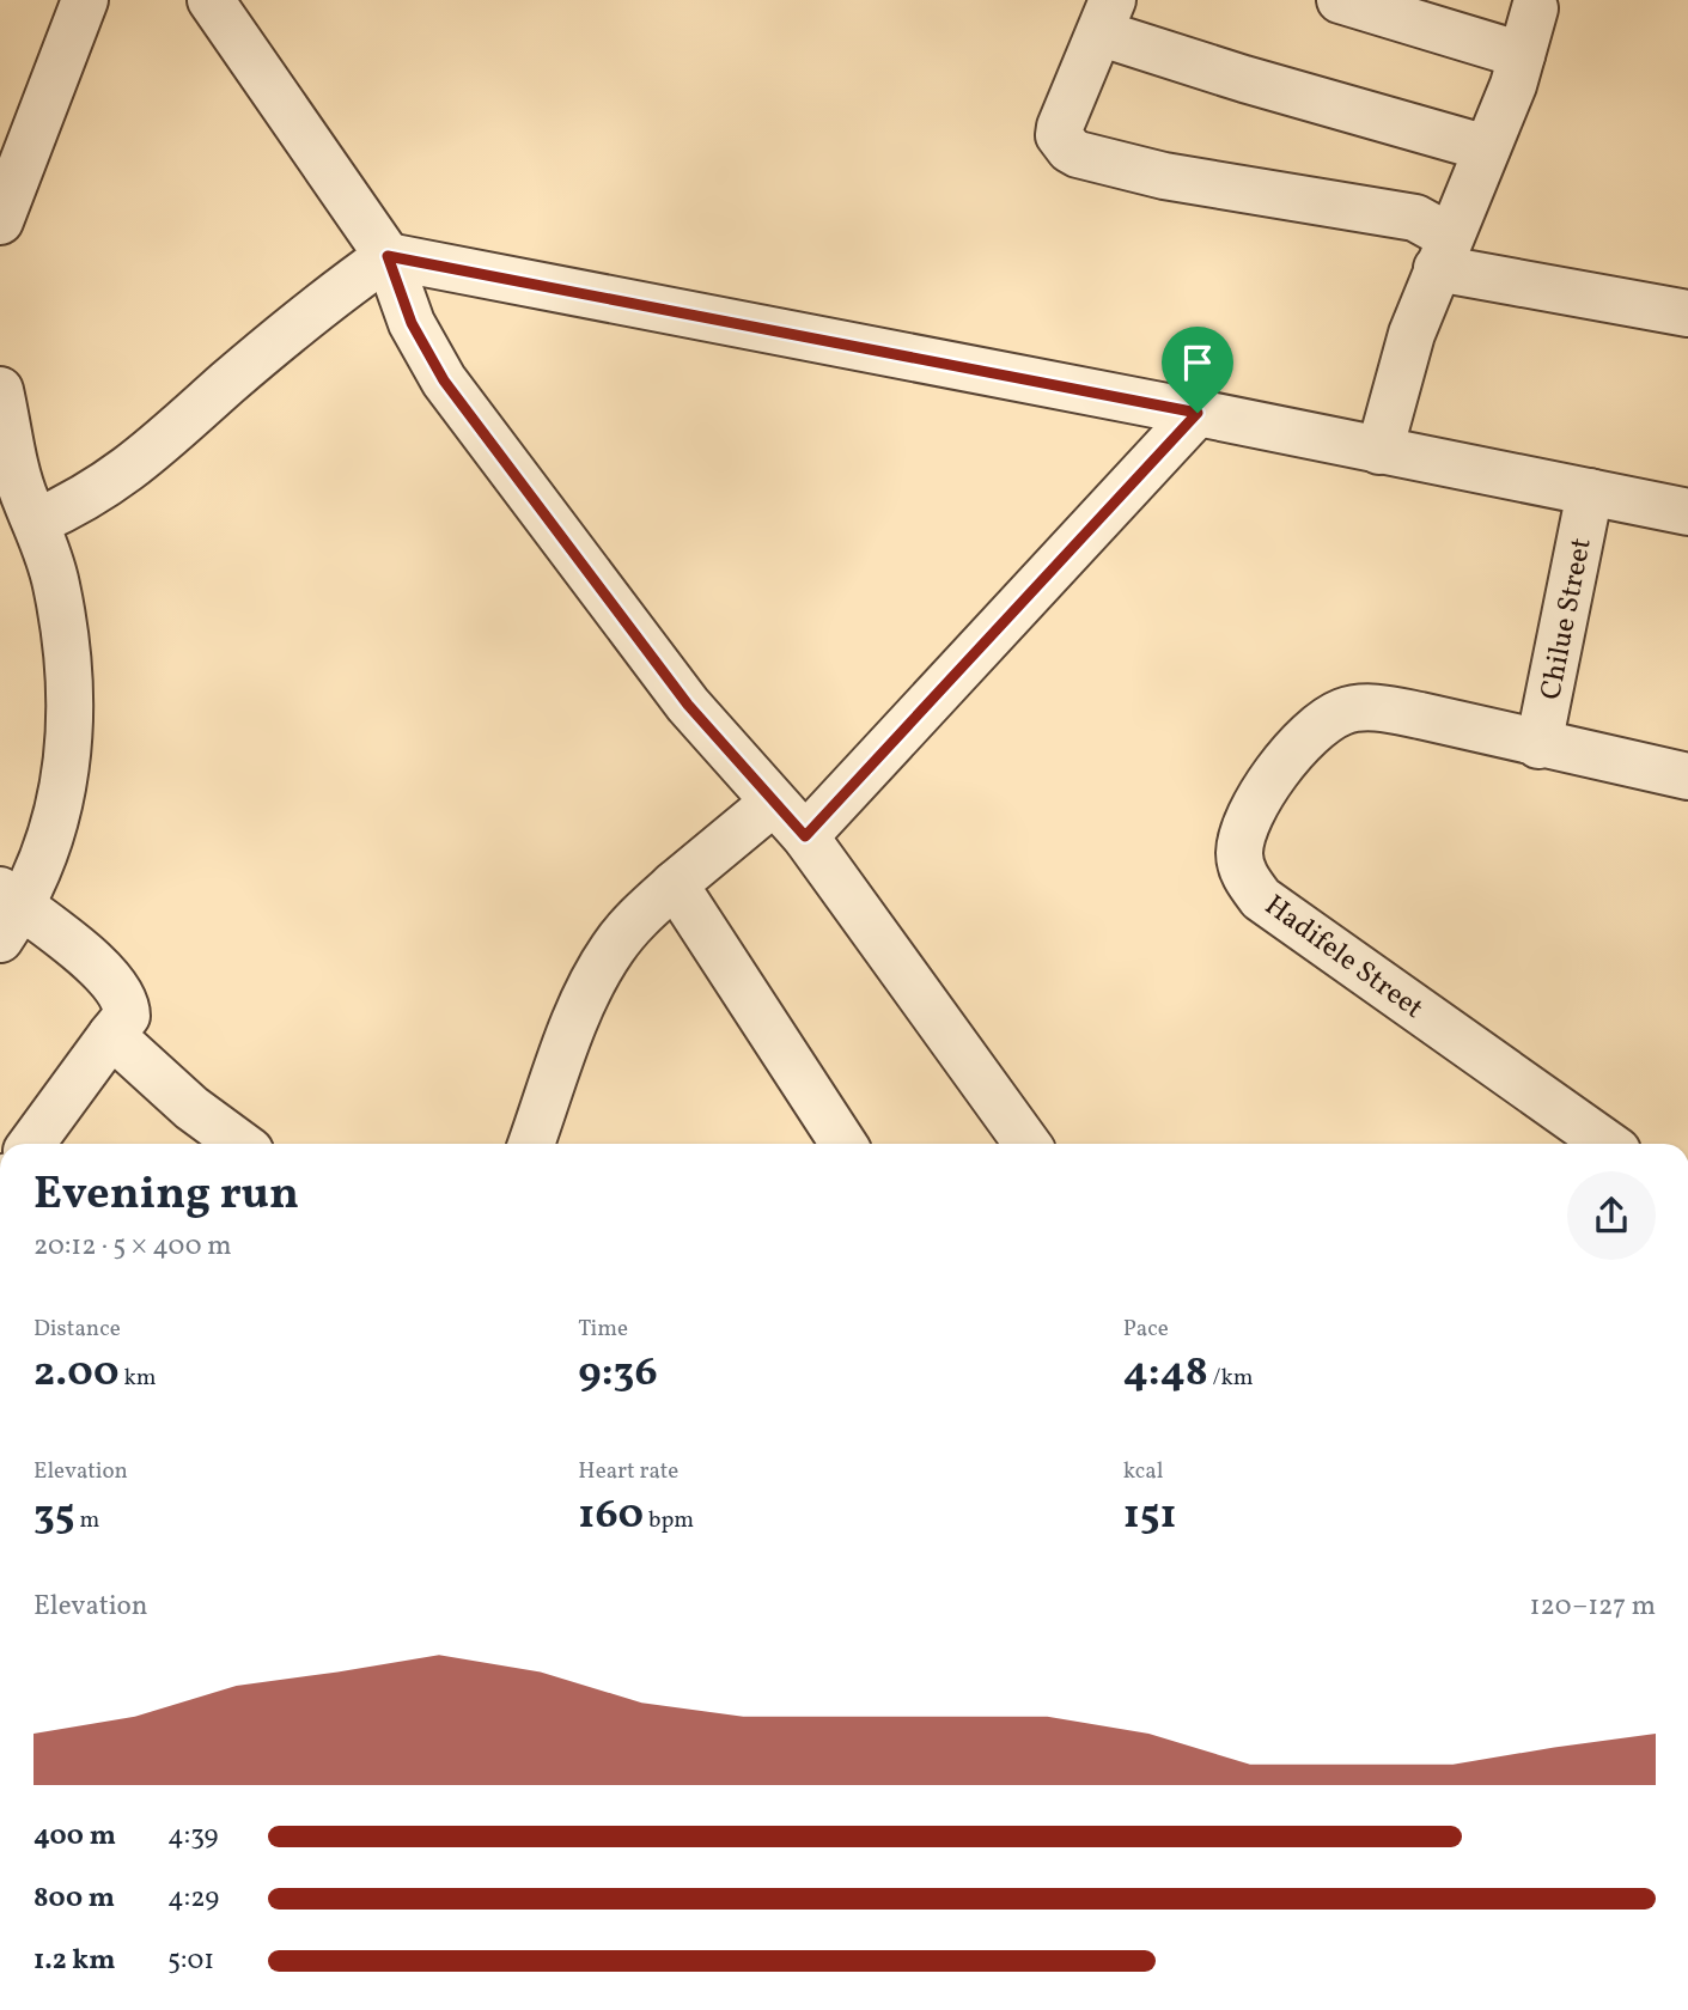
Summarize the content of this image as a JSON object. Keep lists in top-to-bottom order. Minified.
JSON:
{"streets":{"street":["Chilue Street","Hadifele Street"]},"crossings":[["Chilue Street","Hadifele Street"]],"page":{"heading":["Evening run","20:12 · 5 × 400 m"],"stats":[["Distance","2.00 km"],["Time","9:36"],["Pace","4:48 /km"],["Elevation","35 m"],["Heart rate","160 bpm"],["kcal","151"]],"chart":["Elevation","120–127 m"],"list":[{"name":"400 m","note":"4:39"},{"name":"800 m","note":"4:29"},{"name":"1.2 km","note":"5:01"}]}}
